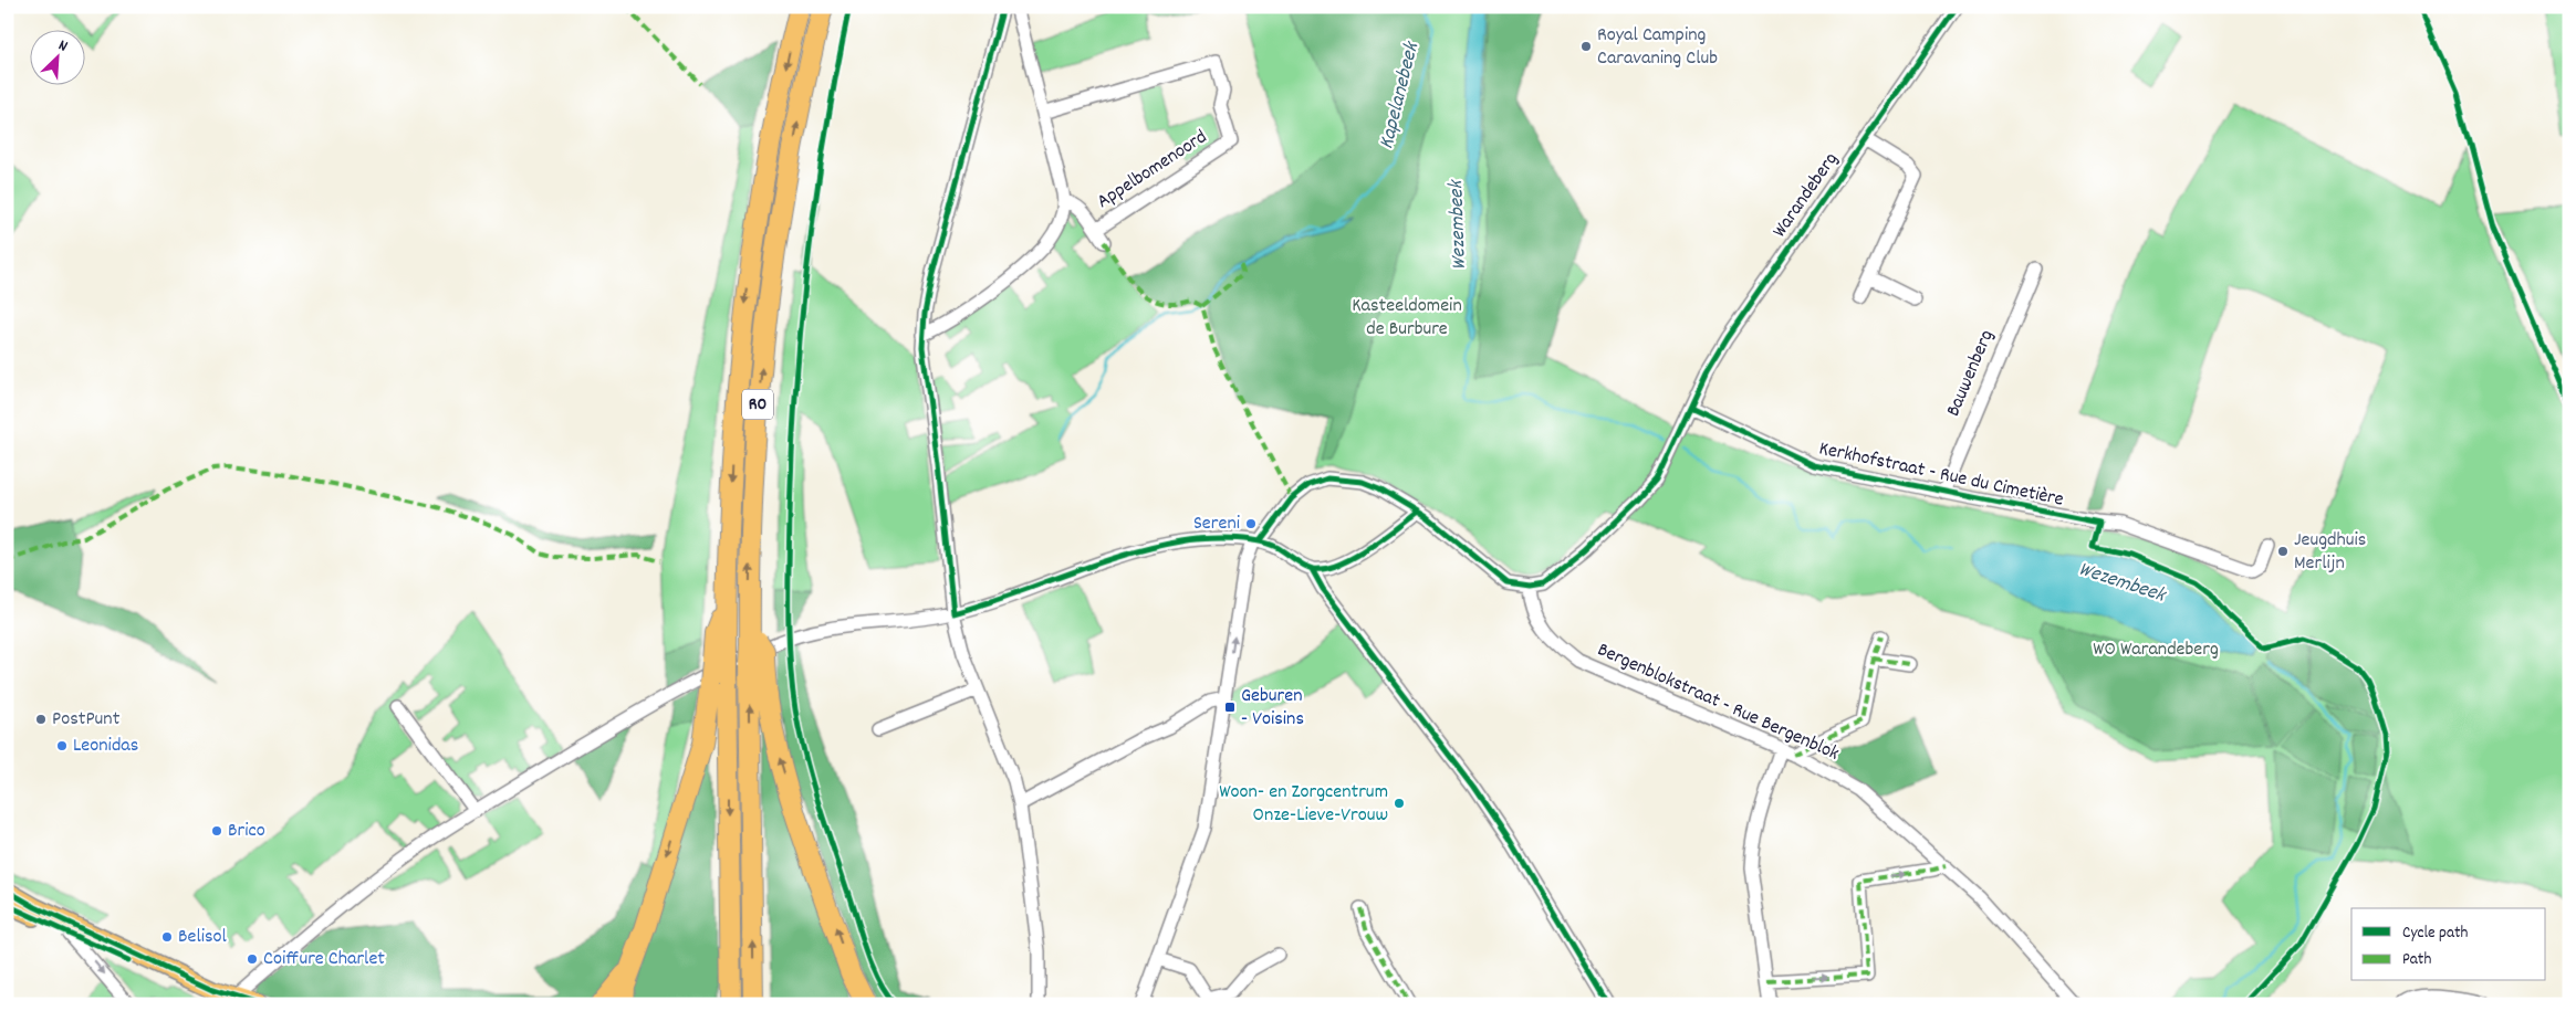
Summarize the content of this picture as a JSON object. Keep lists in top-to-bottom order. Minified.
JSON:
{"streets":{"highway":["R0"],"street":["Appelbomenoord","Warandeberg","Bauwenberg","Kerkhofstraat - Rue du Cimetière","Bergenblokstraat - Rue Bergenblok"]},"crossings":[["Warandeberg","Kerkhofstraat - Rue du Cimetière"],["Warandeberg","Bergenblokstraat - Rue Bergenblok"],["Bauwenberg","Kerkhofstraat - Rue du Cimetière"]],"water":["Kapelanebeek","Wezembeek"],"parks":["Kasteeldomein de Burbure","WO Warandeberg"],"places":{"other":["Royal Camping Caravaning Club","Sereni","Jeugdhuis Merlijn","PostPunt","Leonidas","Woon- en Zorgcentrum Onze-Lieve-Vrouw","Brico","Belisol","Coiffure Charlet"],"transit":["Geburen - Voisins"]},"legend":["Cycle path","Path"],"north":"top right"}
